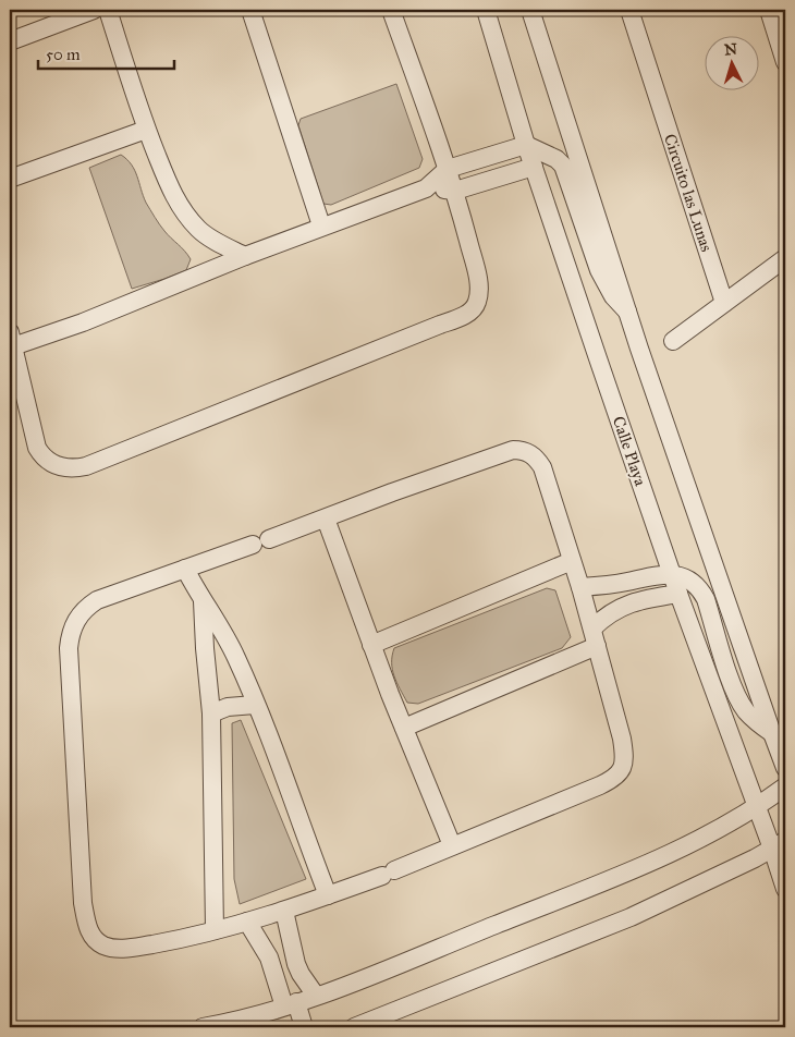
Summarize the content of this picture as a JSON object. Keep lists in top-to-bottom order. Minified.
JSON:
{"streets":{"street":["Circuito las Lunas","Calle Playa"]},"scale_bar":"50 m","north":"top"}
